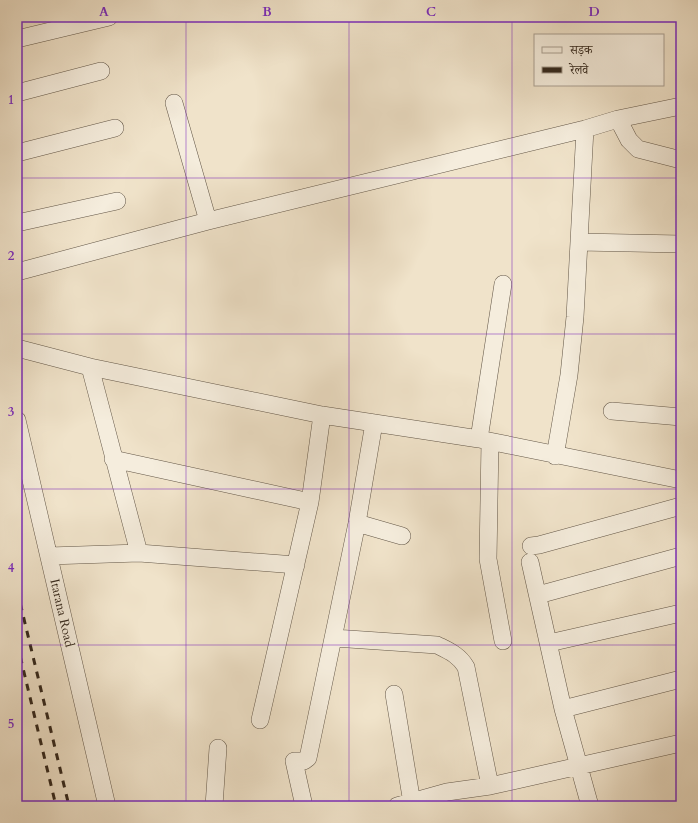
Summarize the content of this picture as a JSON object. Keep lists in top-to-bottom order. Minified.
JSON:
{"streets":{"street":["Itarana Road"]},"legend":["सड़क","रेलवे"],"grid":{"columns":["A","B","C","D"],"rows":["1","2","3","4","5"]}}
